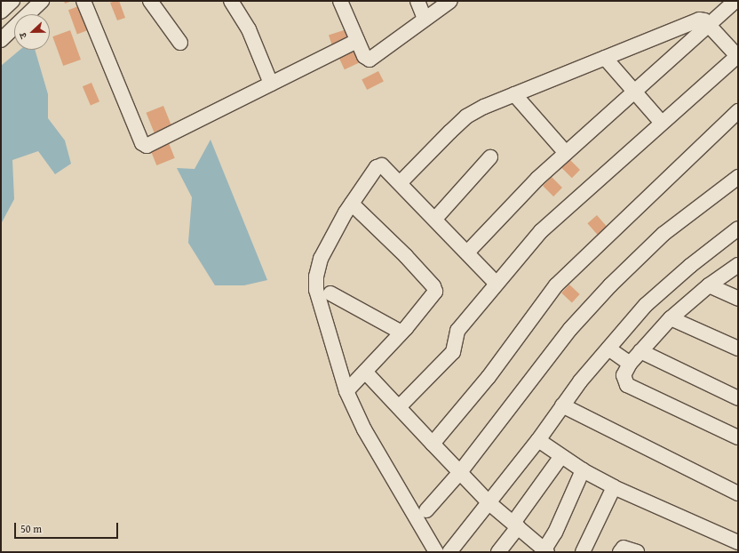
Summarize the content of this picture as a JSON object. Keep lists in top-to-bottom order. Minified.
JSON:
{"scale_bar":"50 m","north":"left"}
